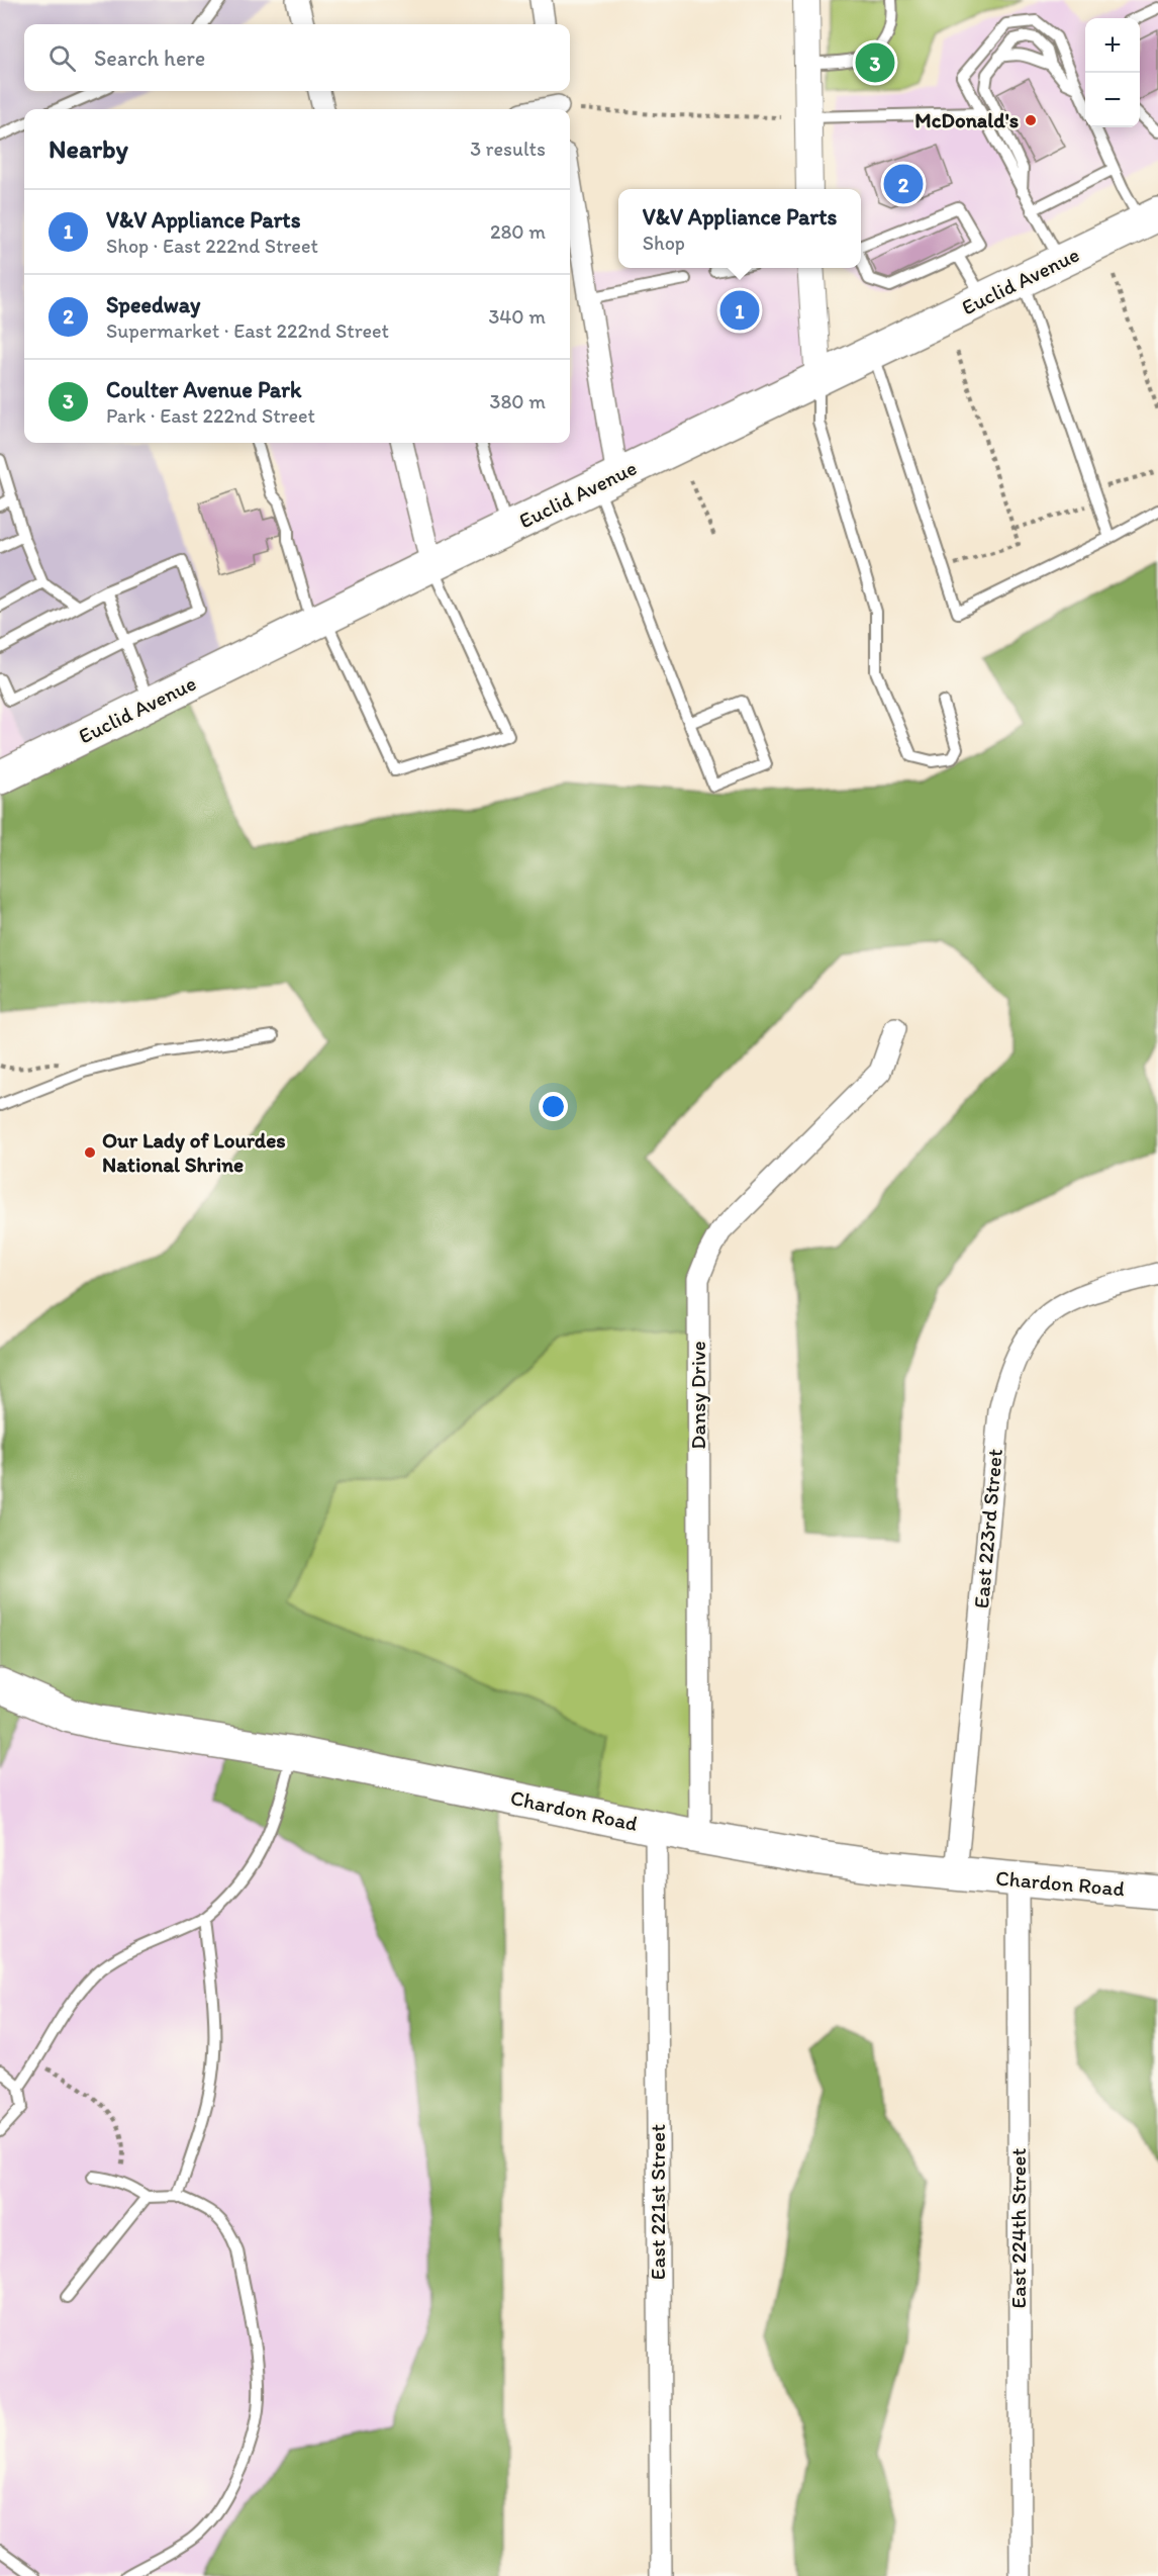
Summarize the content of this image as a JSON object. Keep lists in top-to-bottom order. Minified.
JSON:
{"streets":{"main road":["Euclid Avenue","Chardon Road"],"street":["Dansy Drive","East 223rd Street","East 221st Street","East 224th Street"]},"crossings":[["Dansy Drive","Chardon Road"],["East 223rd Street","Chardon Road"],["Chardon Road","East 221st Street"],["Chardon Road","East 224th Street"]],"places":["McDonald's","Our Lady of Lourdes National Shrine"],"page":{"map_buttons":["+","−"],"search":"Search here","pins":["3","2","1"],"heading":["Nearby","3 results"],"list":[{"mark":"1","name":"V&V Appliance Parts","note":"Shop · East 222nd Street","value":"280 m"},{"mark":"2","name":"Speedway","note":"Supermarket · East 222nd Street","value":"340 m"},{"mark":"3","name":"Coulter Avenue Park","note":"Park · East 222nd Street","value":"380 m"}],"popup":["V&V Appliance Parts","Shop"]}}
